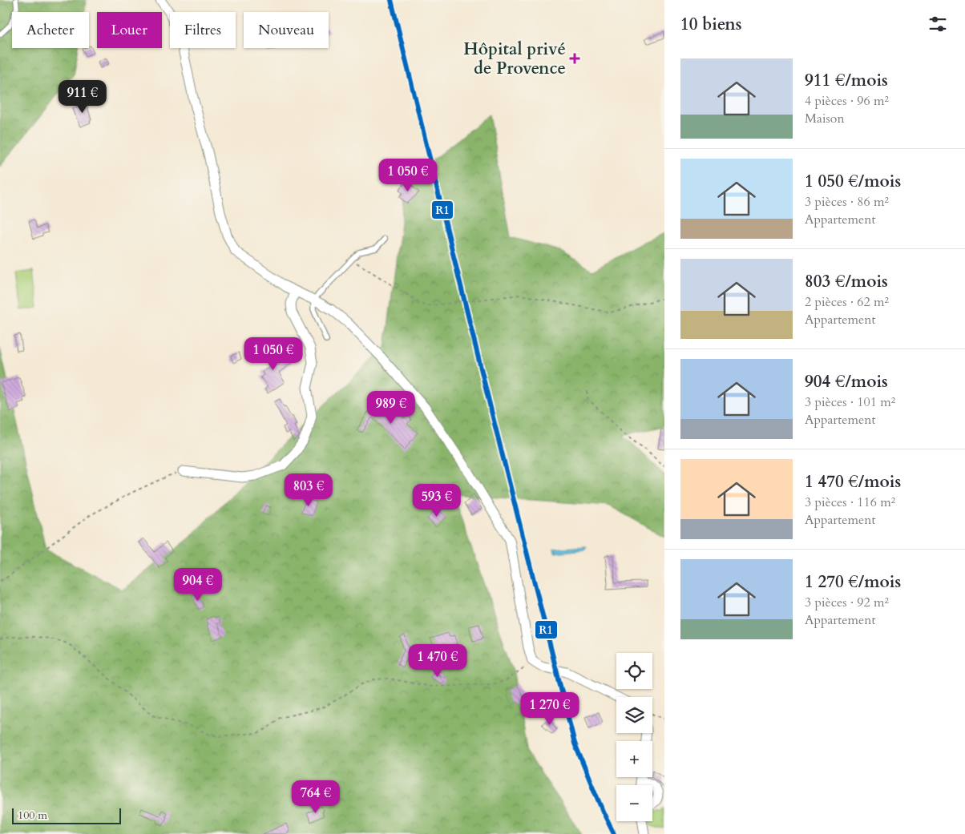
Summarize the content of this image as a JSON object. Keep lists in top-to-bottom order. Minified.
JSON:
{"places":{"health":["Hôpital privé de Provence"]},"lines":["transit line R1"],"scale_bar":"100 m","page":{"heading":"10 biens","chip":["Acheter","Louer","Filtres","Nouveau"],"list":[{"name":"911 €/mois","note":"4 pièces · 96 m² · Maison"},{"name":"1 050 €/mois","note":"3 pièces · 86 m² · Appartement"},{"name":"803 €/mois","note":"2 pièces · 62 m² · Appartement"},{"name":"904 €/mois","note":"3 pièces · 101 m² · Appartement"},{"name":"1 470 €/mois","note":"3 pièces · 116 m² · Appartement"},{"name":"1 270 €/mois","note":"3 pièces · 92 m² · Appartement"}],"price":["911 €","1 050 €","1 050 €","989 €","803 €","593 €","904 €","1 470 €","1 270 €","764 €"],"map_buttons":["+","−"],"scale":"100 m"}}
